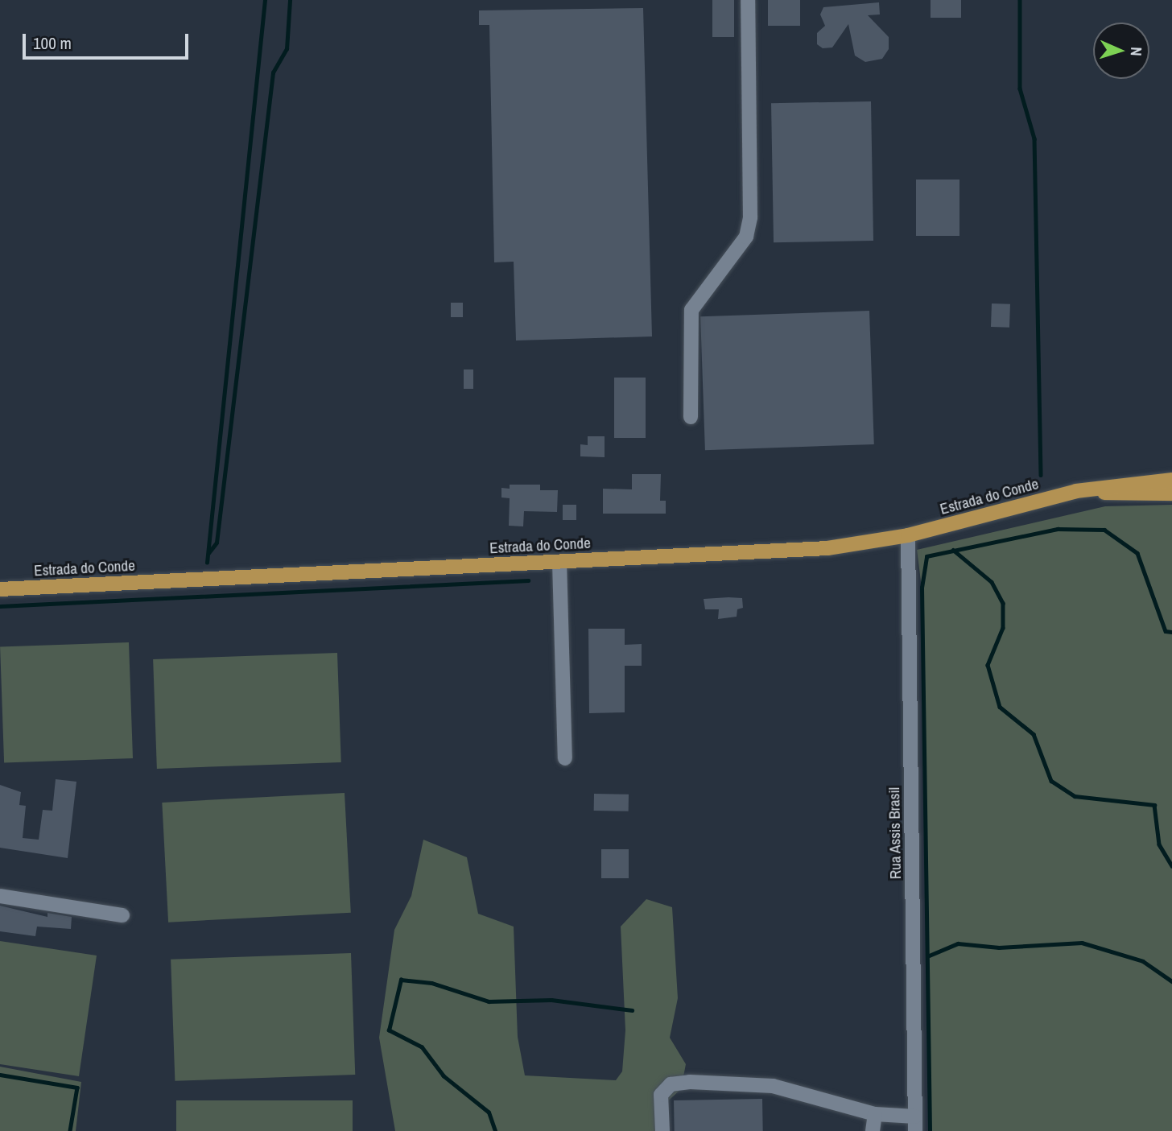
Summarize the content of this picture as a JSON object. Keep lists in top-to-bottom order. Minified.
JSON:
{"streets":{"main road":["Estrada do Conde"],"street":["Rua Assis Brasil"]},"crossings":[["Estrada do Conde","Rua Assis Brasil"]],"scale_bar":"100 m","north":"right"}
